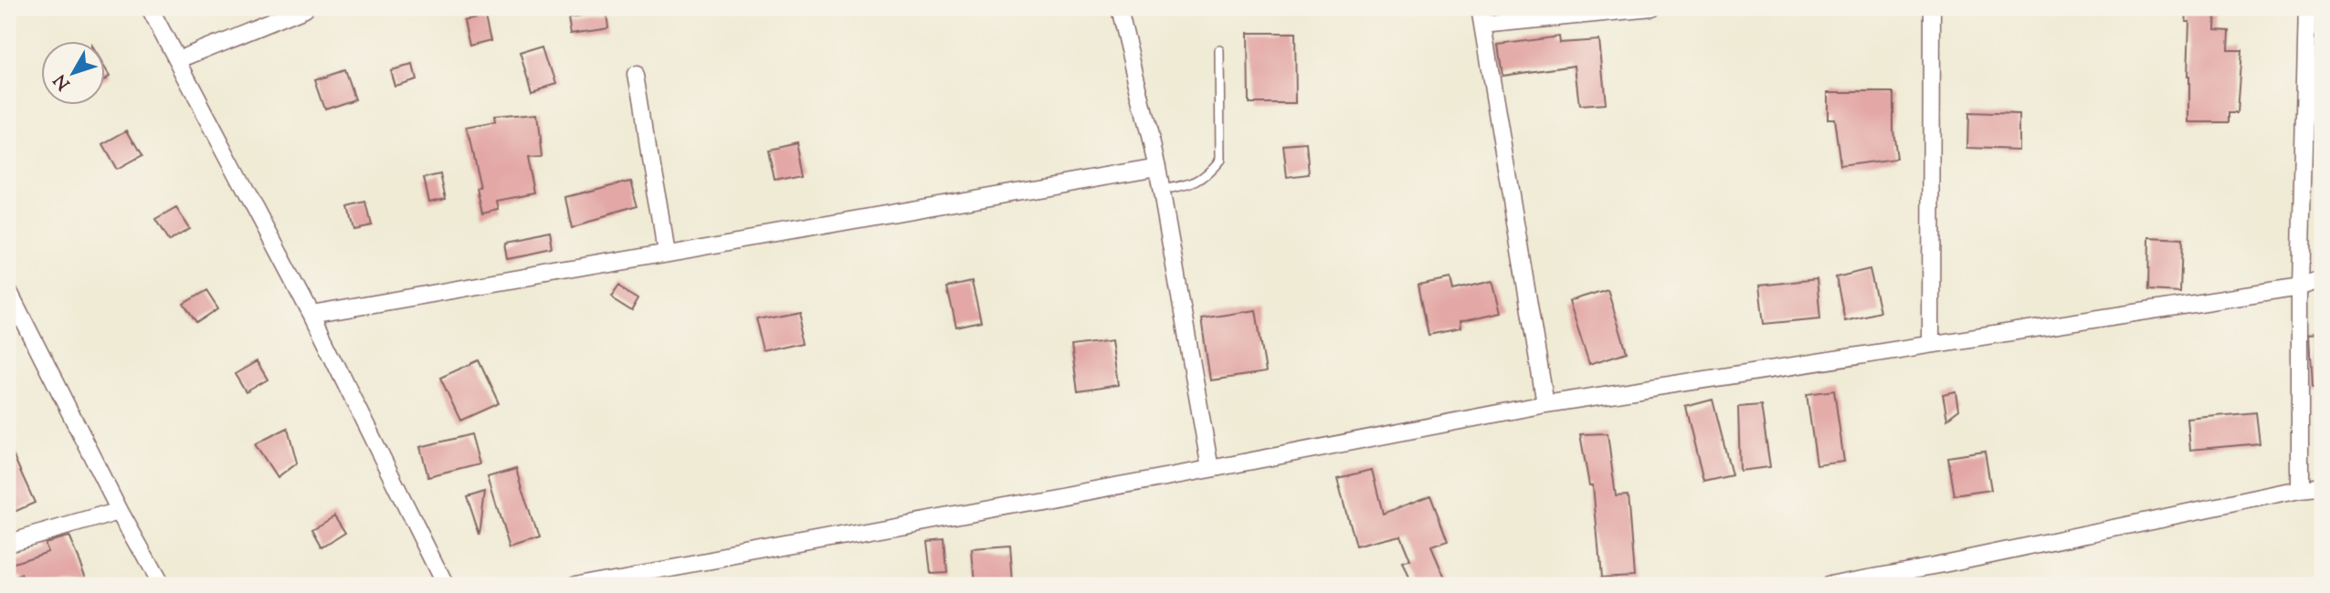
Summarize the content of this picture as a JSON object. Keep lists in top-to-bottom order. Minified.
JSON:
{"north":"bottom left"}
